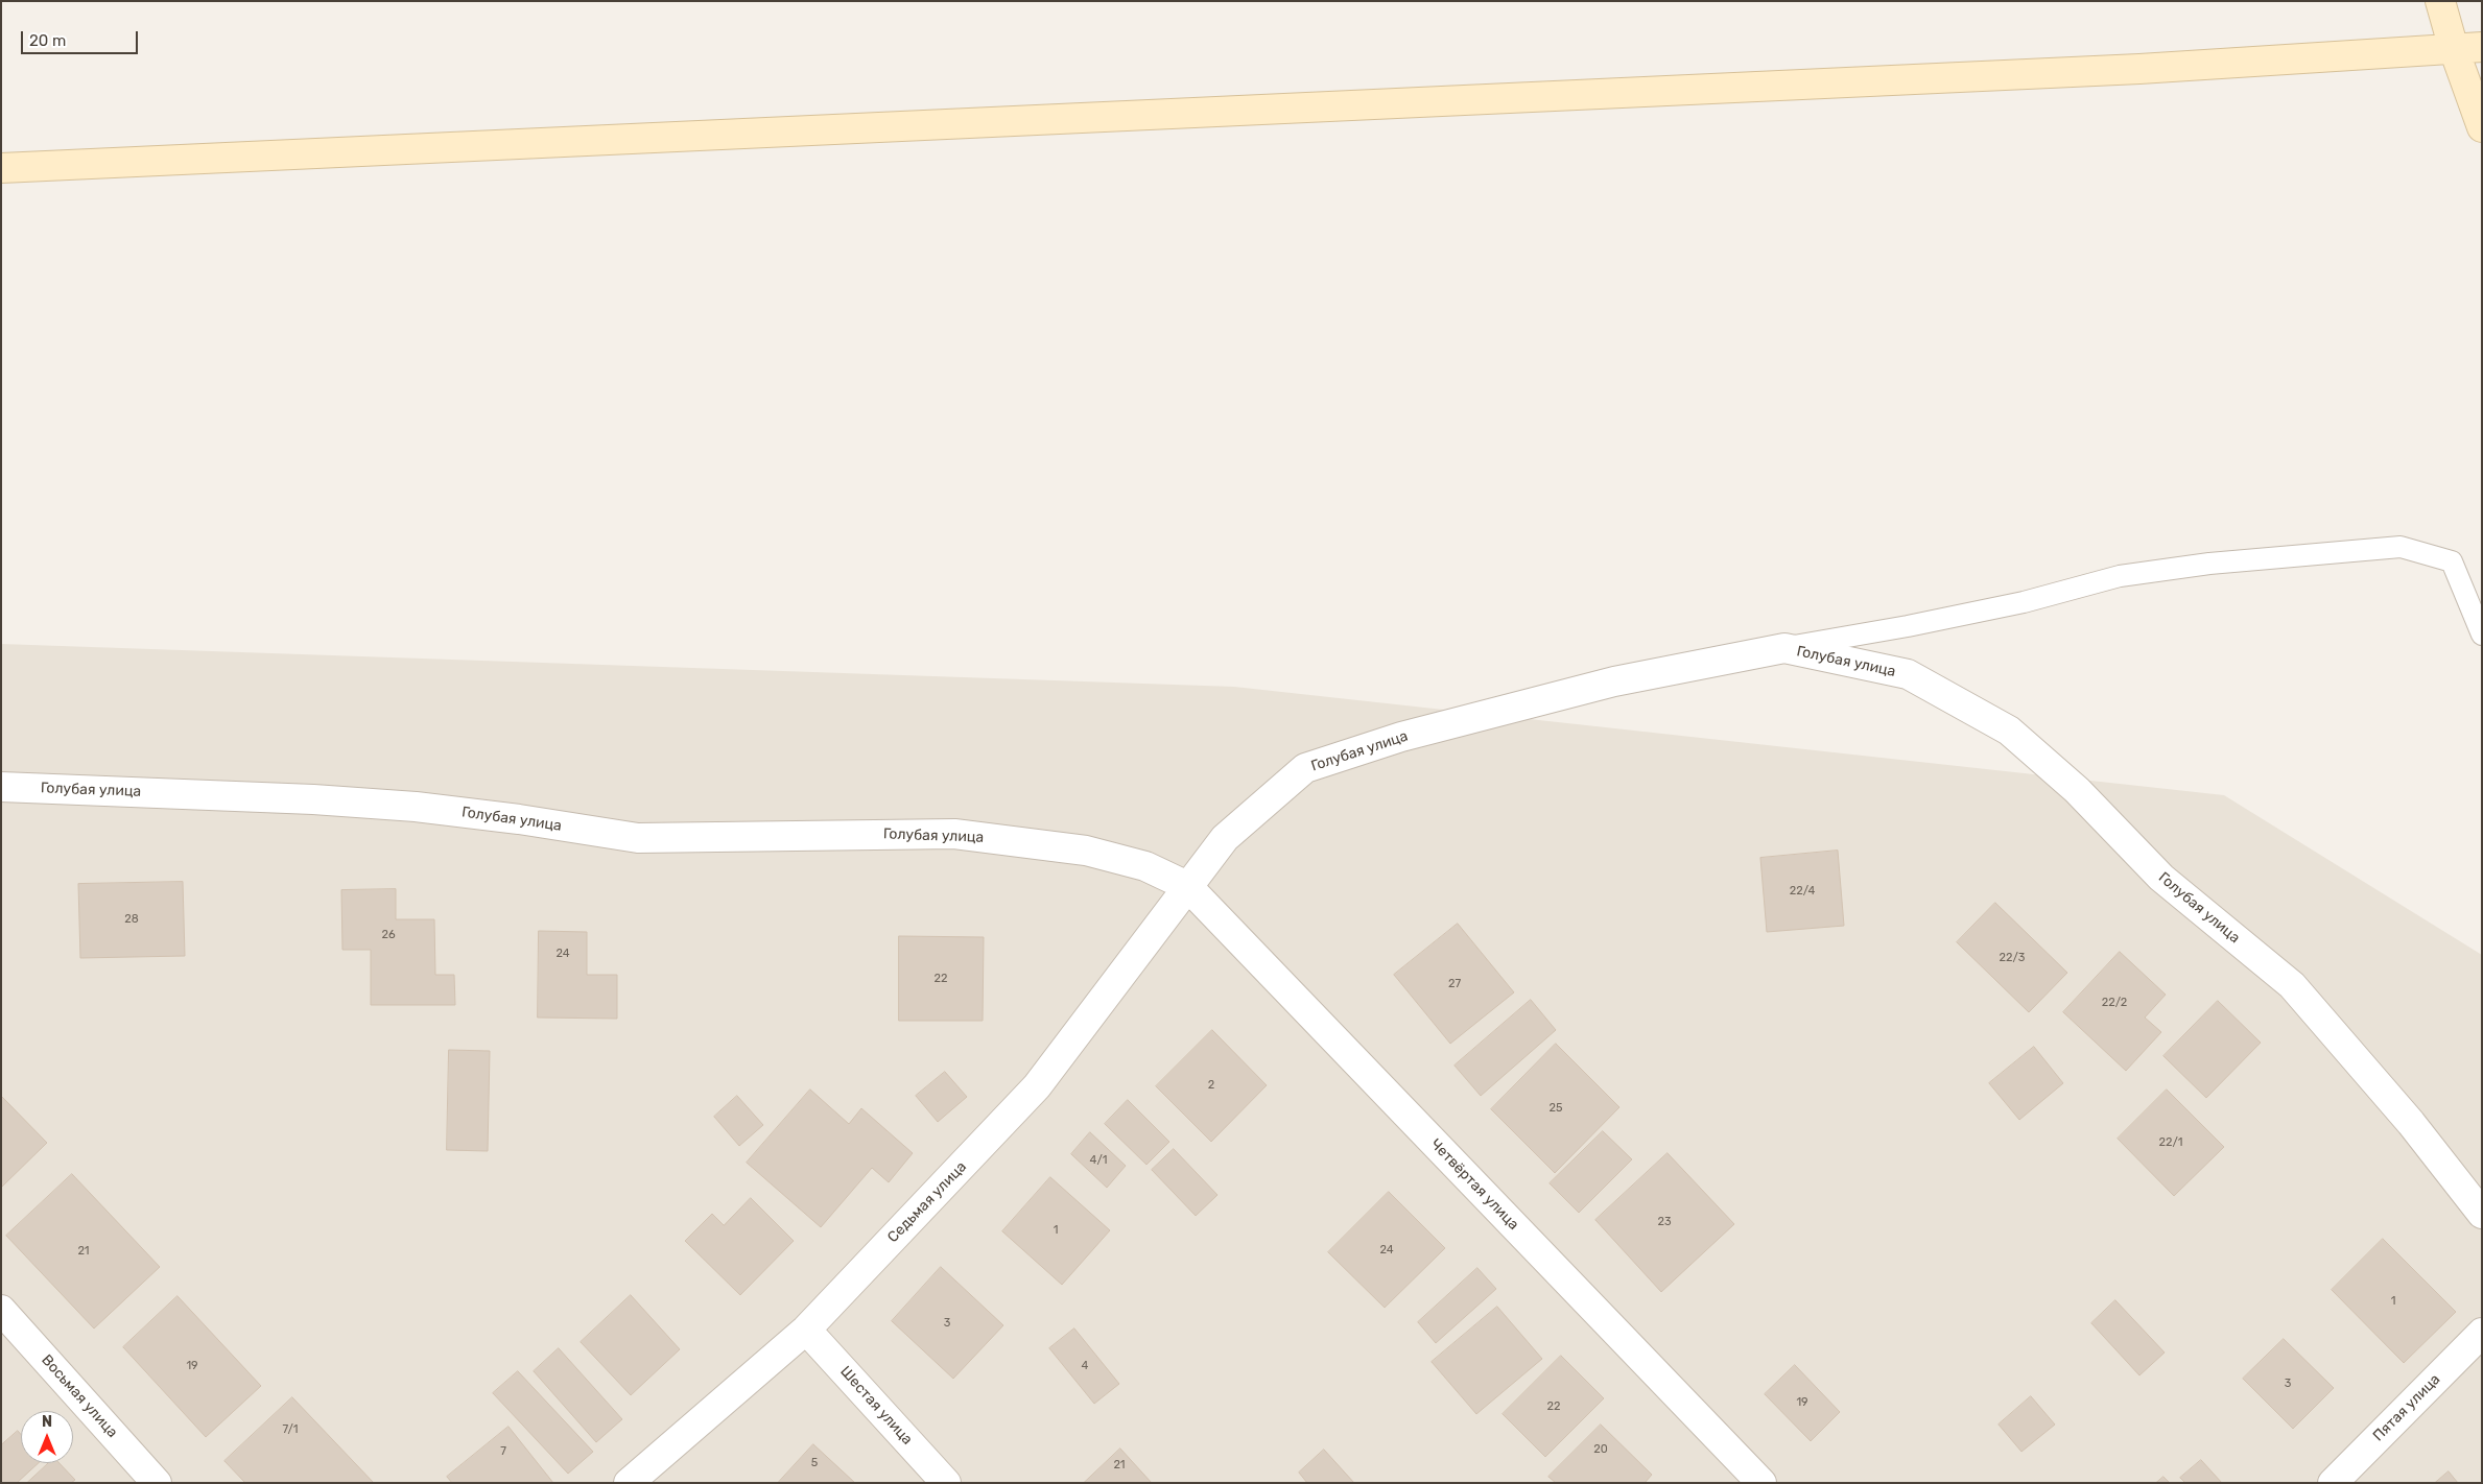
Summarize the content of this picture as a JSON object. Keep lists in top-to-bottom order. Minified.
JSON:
{"streets":{"street":["Голубая улица","Четвёртая улица","Седьмая улица","Восьмая улица","Шестая улица","Пятая улица"]},"crossings":[["Голубая улица","Четвёртая улица"],["Голубая улица","Седьмая улица"],["Четвёртая улица","Седьмая улица"],["Седьмая улица","Шестая улица"]],"house_numbers":["22/4","28","26","24","22/3","22","27","22/2","2","25","22/1","4/1","23","1","24","21","1","3","19","4","3","19","22","7/1","20","7","5","21"],"scale_bar":"20 m","north":"top"}
